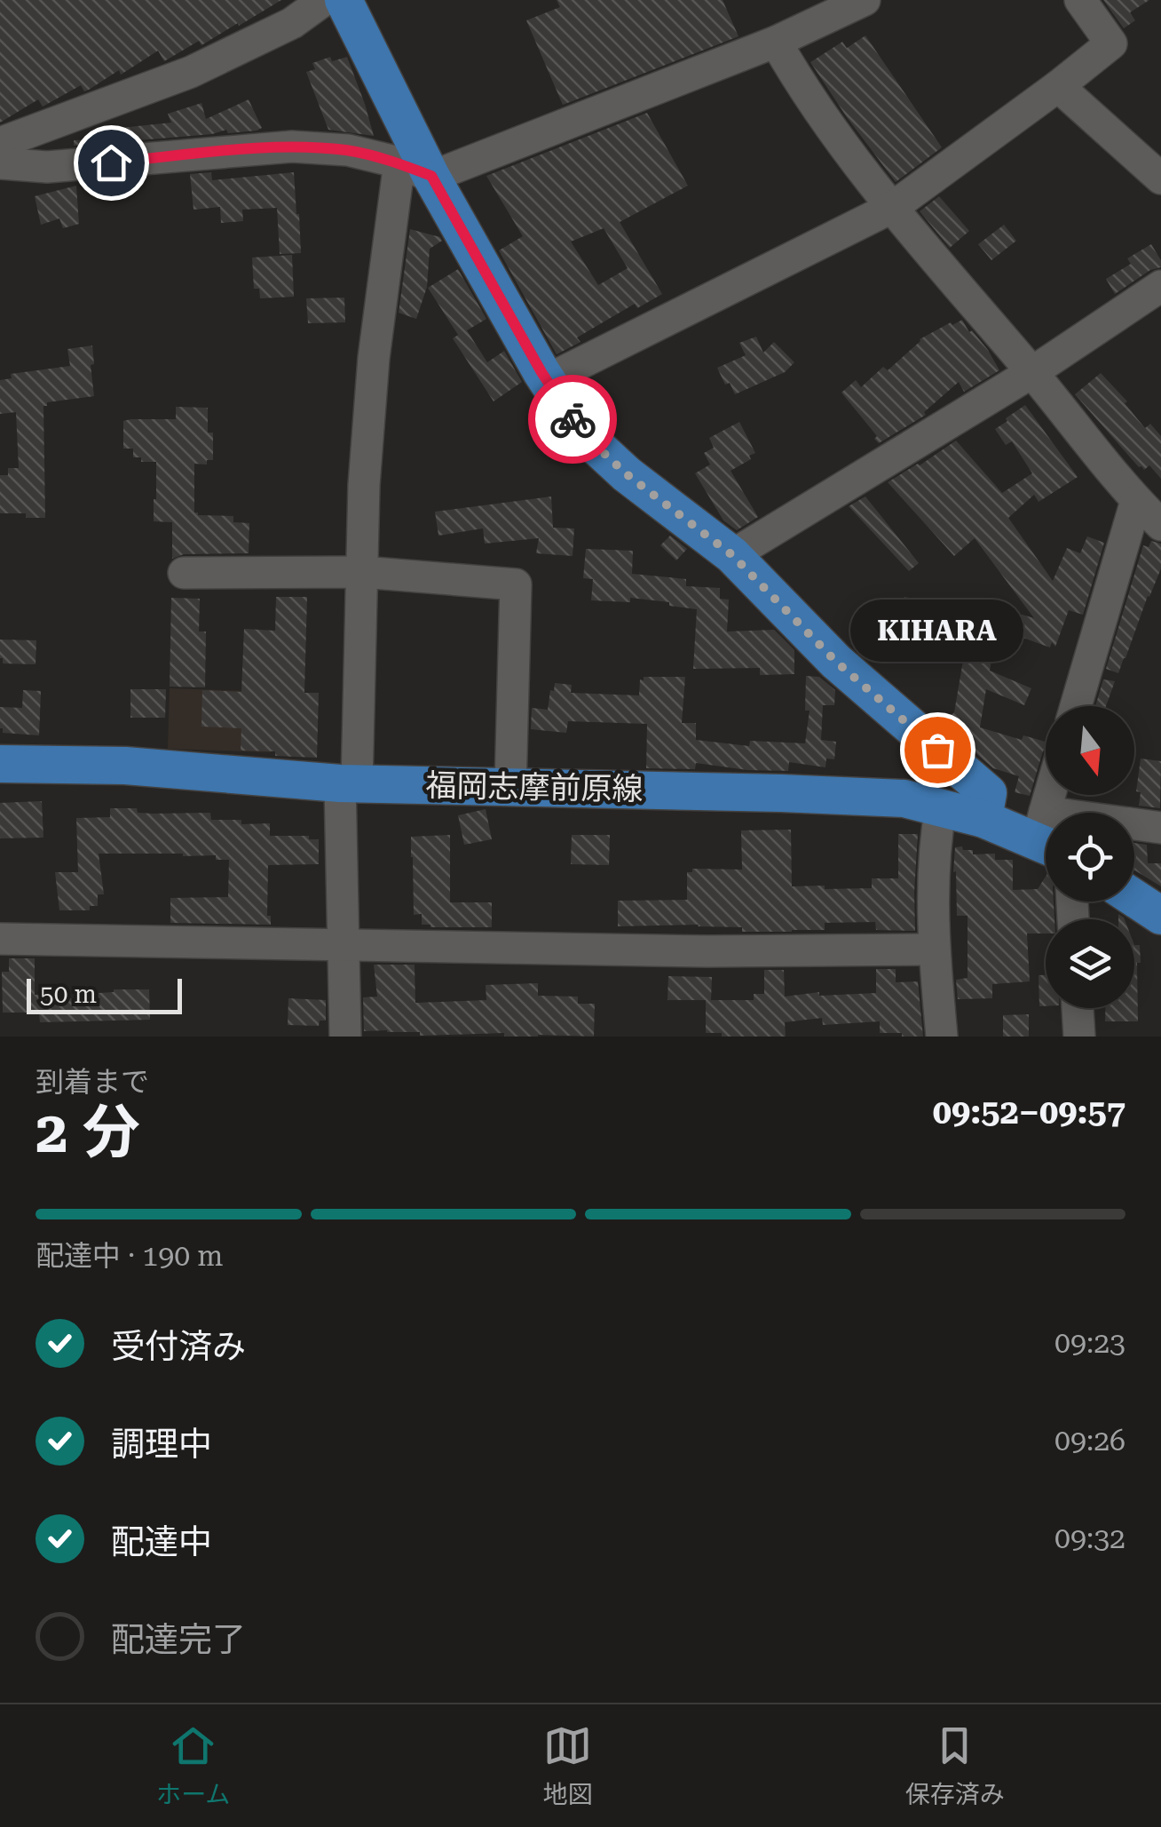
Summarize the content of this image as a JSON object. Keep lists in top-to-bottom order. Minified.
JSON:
{"streets":{"main road":["福岡志摩前原線"]},"places":["KIHARA"],"scale_bar":"50 m","north":"bottom","page":{"bubble":"KIHARA","scale":"50 m","heading":["2 分","到着まで","09:52–09:57"],"bar":"配達中 · 190 m","list":[["受付済み","09:23"],["調理中","09:26"],["配達中","09:32"],"配達完了"],"tabs":["ホーム","地図","保存済み"]}}
